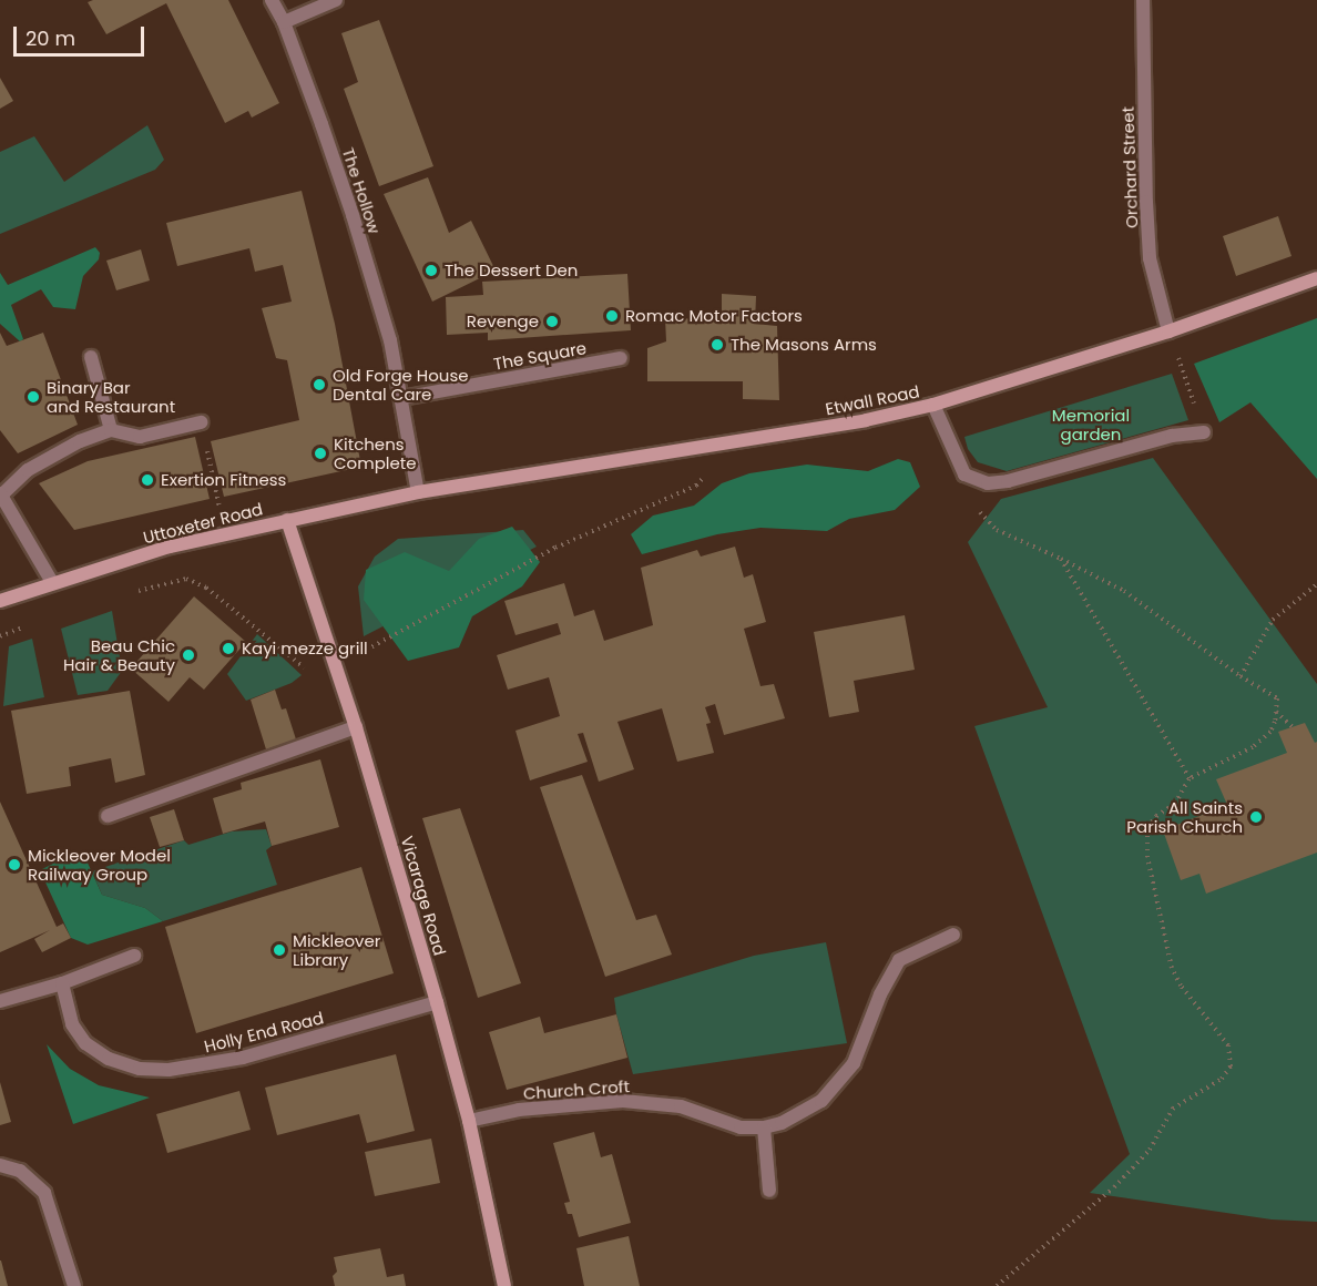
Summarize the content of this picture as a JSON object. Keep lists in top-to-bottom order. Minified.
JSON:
{"streets":{"street":["Orchard Street","The Hollow","The Square","Etwall Road","Uttoxeter Road","Vicarage Road","Holly End Road","Church Croft"]},"crossings":[["Orchard Street","Etwall Road"],["The Hollow","The Square"],["Etwall Road","Uttoxeter Road"],["Uttoxeter Road","Vicarage Road"],["Vicarage Road","Holly End Road"],["Vicarage Road","Church Croft"]],"parks":["Memorial garden"],"places":["The Dessert Den","Romac Motor Factors","Revenge","The Masons Arms","Old Forge House Dental Care","Binary Bar and Restaurant","Kitchens Complete","Exertion Fitness","Kayi mezze grill","Beau Chic Hair & Beauty","All Saints Parish Church","Mickleover Model Railway Group","Mickleover Library"],"scale_bar":"20 m"}
